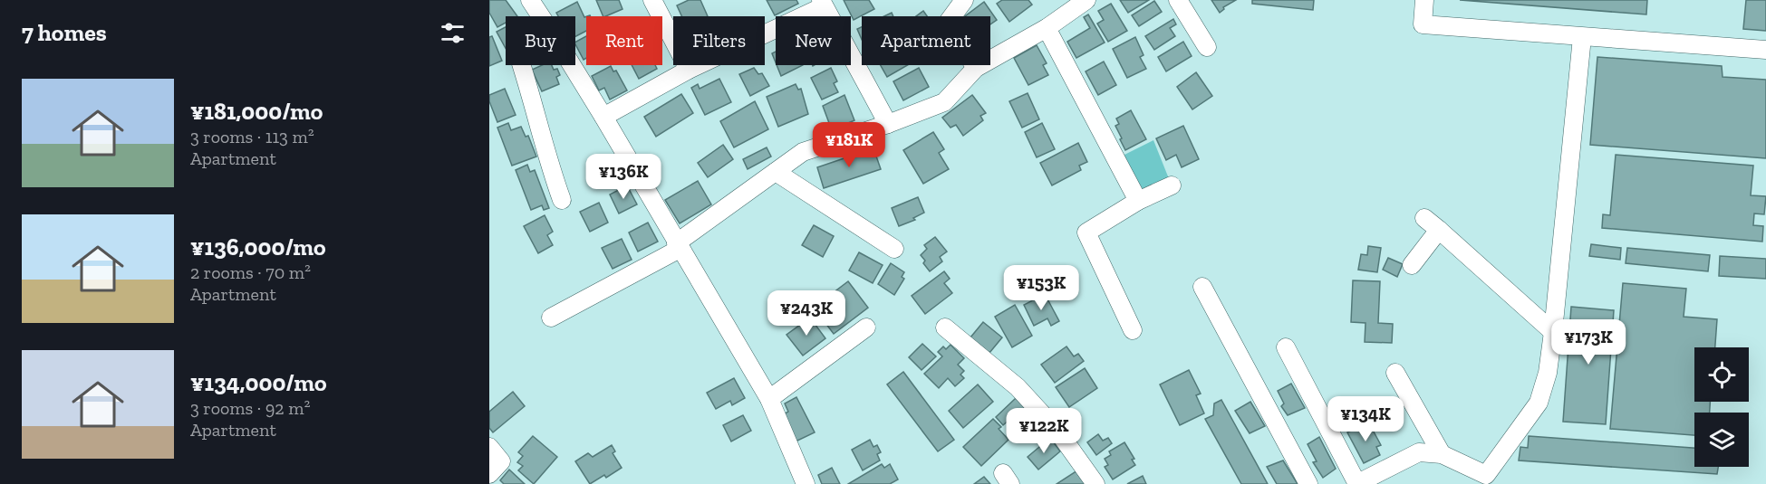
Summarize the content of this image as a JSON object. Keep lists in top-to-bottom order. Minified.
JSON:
{"page":{"heading":"7 homes","chip":["Buy","Rent","Filters","New","Apartment"],"list":[{"name":"¥181,000/mo","note":"3 rooms · 113 m² · Apartment"},{"name":"¥136,000/mo","note":"2 rooms · 70 m² · Apartment"},{"name":"¥134,000/mo","note":"3 rooms · 92 m² · Apartment"}],"price":["¥181K","¥136K","¥153K","¥243K","¥173K","¥134K","¥122K"]}}
